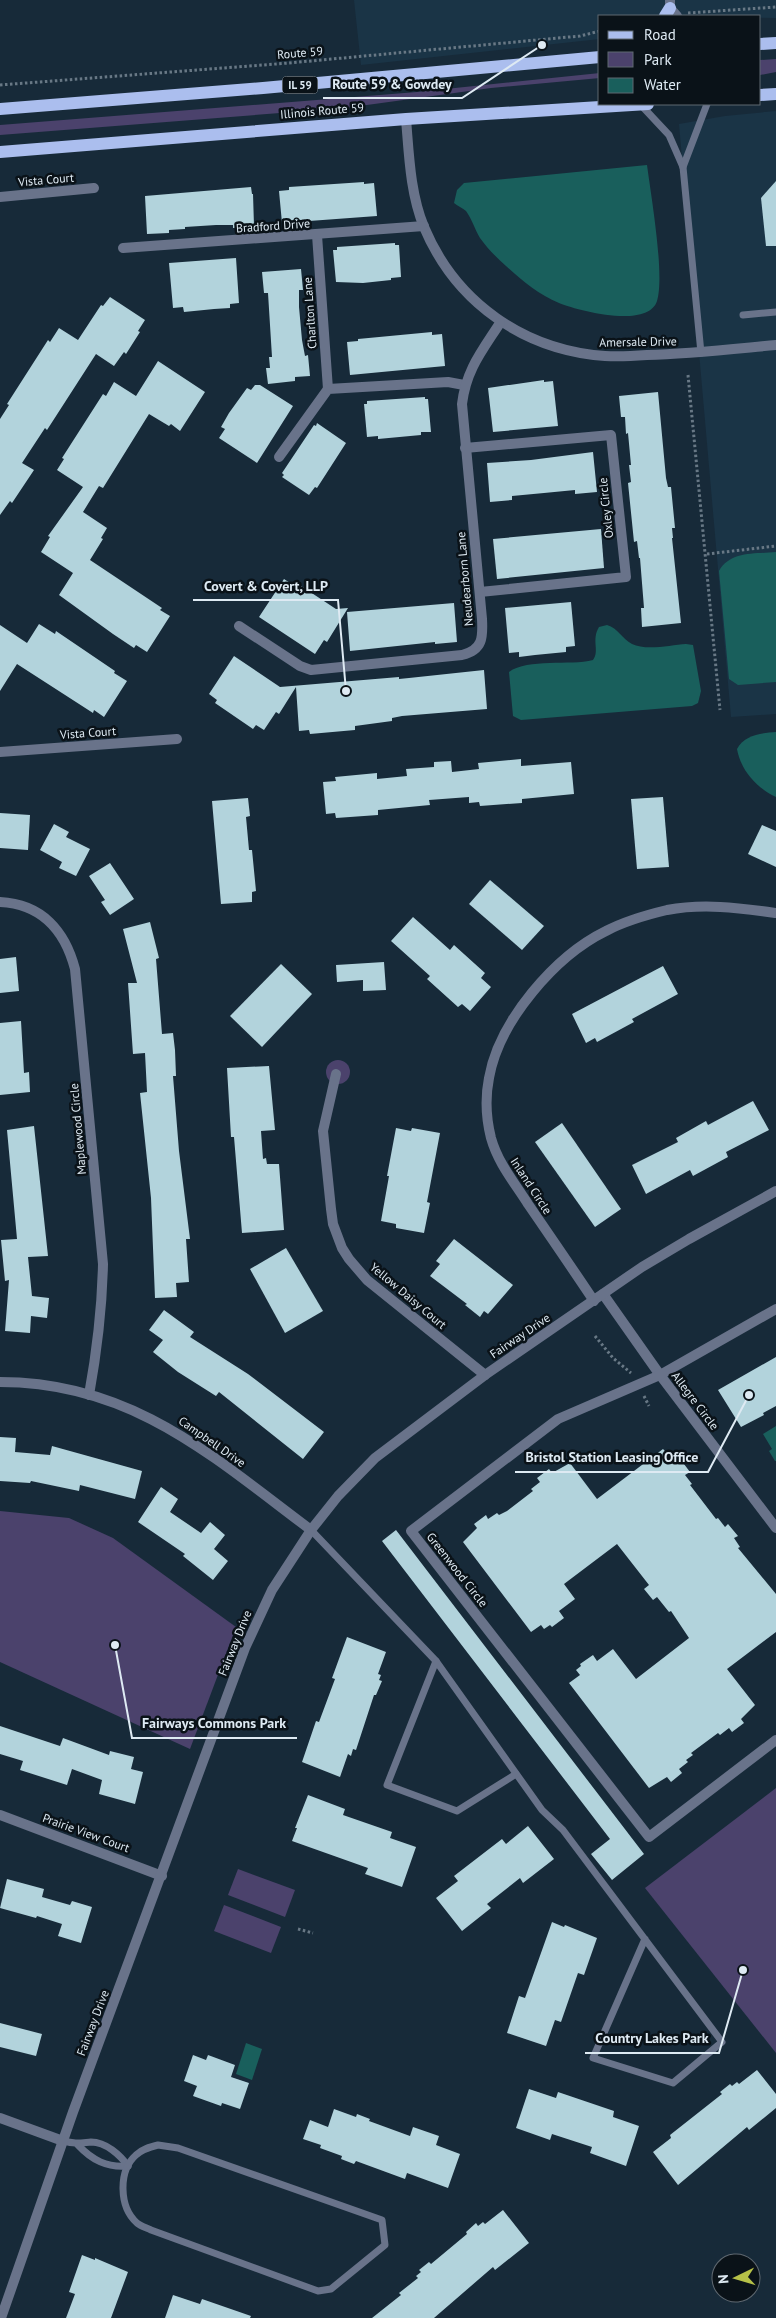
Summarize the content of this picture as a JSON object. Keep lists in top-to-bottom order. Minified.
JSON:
{"streets":{"main road":["IL 59","Illinois Route 59"],"street":["Vista Court","Bradford Drive","Charlton Lane","Amersale Drive","Oxley Circle","Neudearborn Lane","Maplewood Circle","Inland Circle","Yellow Daisy Court","Fairway Drive","Allegre Circle","Campbell Drive","Greenwood Circle","Prairie View Court"],"path":["Route 59"]},"crossings":[["Illinois Route 59","Amersale Drive"],["Bradford Drive","Charlton Lane"],["Bradford Drive","Amersale Drive"],["Amersale Drive","Neudearborn Lane"],["Oxley Circle","Neudearborn Lane"],["Maplewood Circle","Campbell Drive"],["Inland Circle","Fairway Drive"],["Yellow Daisy Court","Fairway Drive"],["Fairway Drive","Allegre Circle"],["Fairway Drive","Campbell Drive"],["Fairway Drive","Prairie View Court"],["Allegre Circle","Greenwood Circle"]],"places":["Route 59 & Gowdey","Covert & Covert, LLP","Bristol Station Leasing Office","Fairways Commons Park","Country Lakes Park"],"legend":["Road","Park","Water"],"north":"left"}
